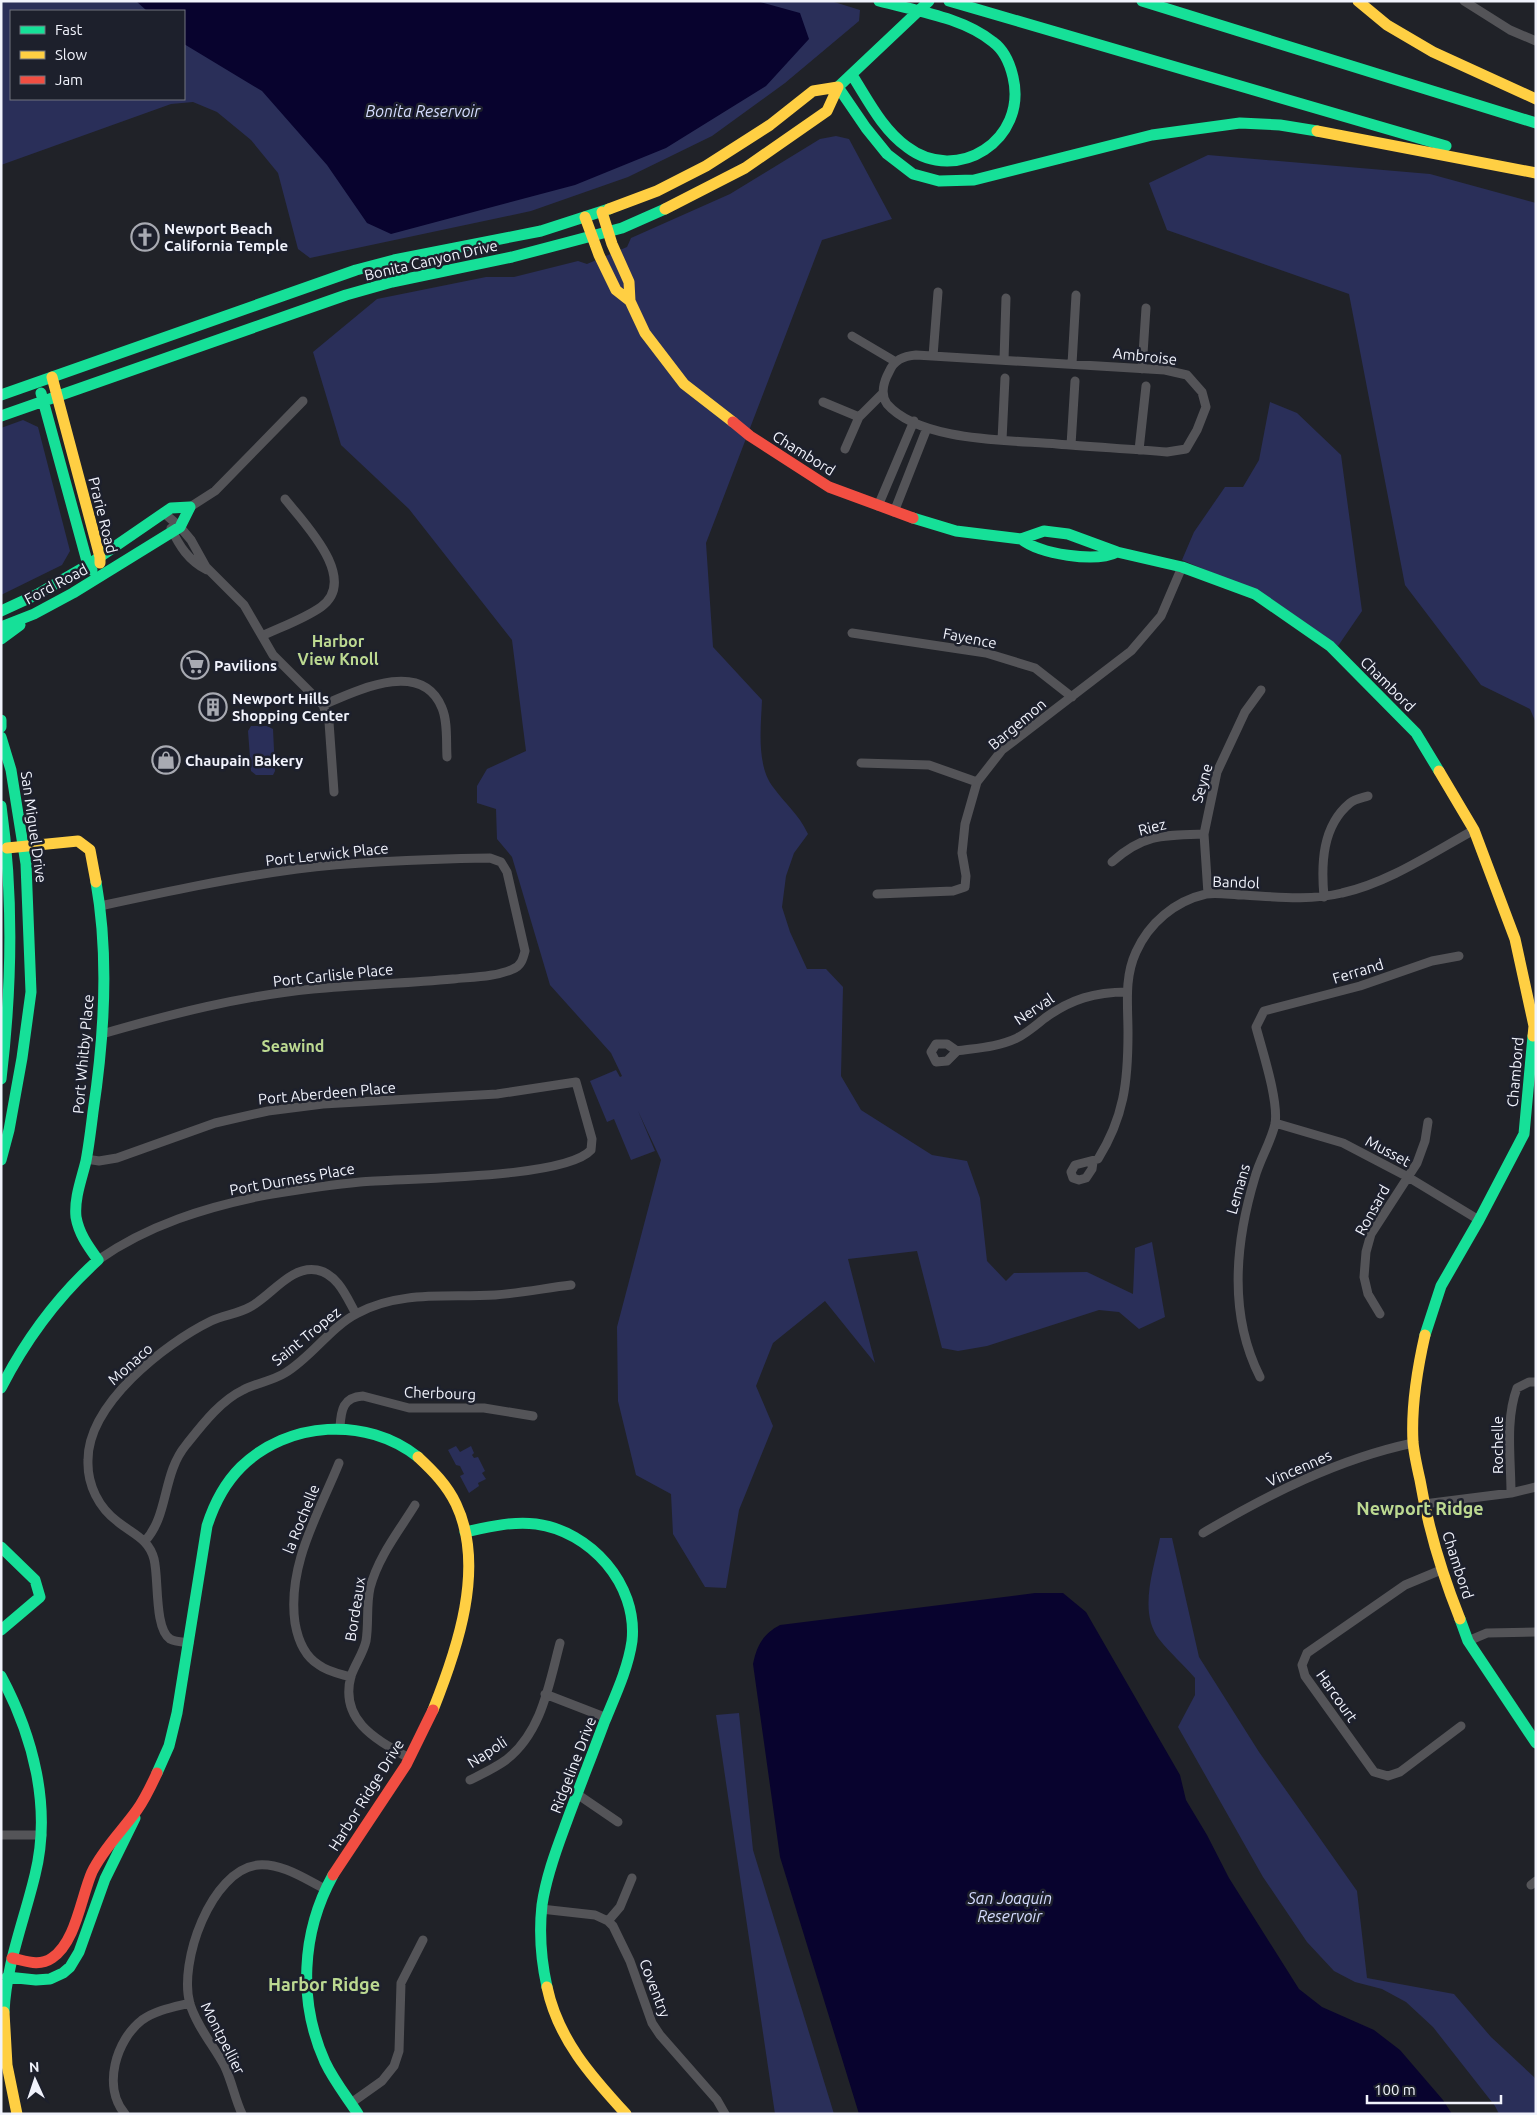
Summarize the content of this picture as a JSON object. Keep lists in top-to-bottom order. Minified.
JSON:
{"streets":{"main road":["Bonita Canyon Drive","Chambord","Prarie Road","Ford Road","San Miguel Drive","Port Whitby Place","Port Durness Place","Ridgeline Drive","Harbor Ridge Drive"],"street":["Ambroise","Fayence","Bargemon","Seyne","Riez","Port Lerwick Place","Bandol","Ferrand","Port Carlisle Place","Nerval","Port Aberdeen Place","Musset","Lemans","Ronsard","Saint Tropez","Monaco","Cherbourg","Rochelle","Vincennes","la Rochelle","Bordeaux","Harcourt","Napoli","Coventry","Montpellier"]},"crossings":[["Bonita Canyon Drive","Chambord"],["Bonita Canyon Drive","Prarie Road"],["Chambord","Bargemon"],["Chambord","Bandol"],["Chambord","Musset"],["Chambord","Vincennes"],["Chambord","Harcourt"],["Prarie Road","Ford Road"],["Fayence","Bargemon"],["Seyne","Riez"],["Seyne","Bandol"],["San Miguel Drive","Port Whitby Place"],["Port Lerwick Place","Port Carlisle Place"],["Port Lerwick Place","Port Whitby Place"],["Bandol","Nerval"],["Ferrand","Lemans"],["Port Carlisle Place","Port Whitby Place"],["Port Whitby Place","Port Aberdeen Place"],["Port Whitby Place","Port Durness Place"],["Port Aberdeen Place","Port Durness Place"],["Musset","Lemans"],["Musset","Ronsard"],["Saint Tropez","Monaco"],["Cherbourg","Harbor Ridge Drive"],["la Rochelle","Bordeaux"],["Bordeaux","Harbor Ridge Drive"],["Ridgeline Drive","Harbor Ridge Drive"],["Harbor Ridge Drive","Montpellier"]],"districts":["Harbor View Knoll","Seawind","Newport Ridge","Harbor Ridge"],"water":["Bonita Reservoir","San Joaquin Reservoir"],"places":{"church":["Newport Beach California Temple"],"supermarket":["Pavilions"],"building":["Newport Hills Shopping Center"],"shop":["Chaupain Bakery"]},"legend":["Fast","Slow","Jam"],"scale_bar":"100 m","north":"top"}
